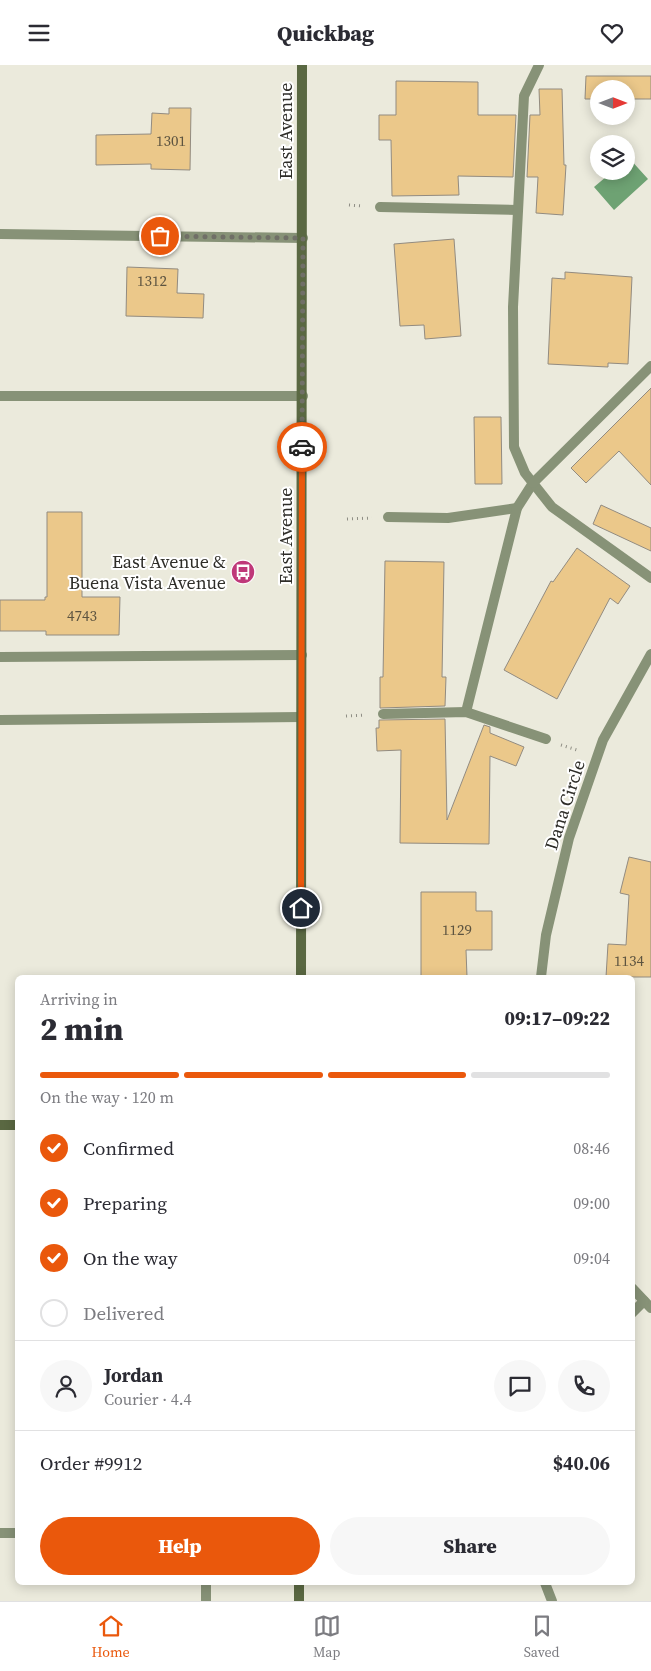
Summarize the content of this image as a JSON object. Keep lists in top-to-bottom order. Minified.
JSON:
{"streets":{"main road":["East Avenue"],"street":["Dana Circle"]},"places":{"bus stop":["East Avenue & Buena Vista Avenue"]},"house_numbers":["1301","1312","4743","1129","1134"],"north":"right","page":{"header":"Quickbag","heading":["2 min","Arriving in","09:17–09:22"],"panel":["Jordan","Courier · 4.4","Order #9912","$40.06"],"bar":"On the way · 120 m","list":[["Confirmed","08:46"],["Preparing","09:00"],["On the way","09:04"],"Delivered"],"buttons":["Help","Share"],"tabs":["Home","Map","Saved"]}}
